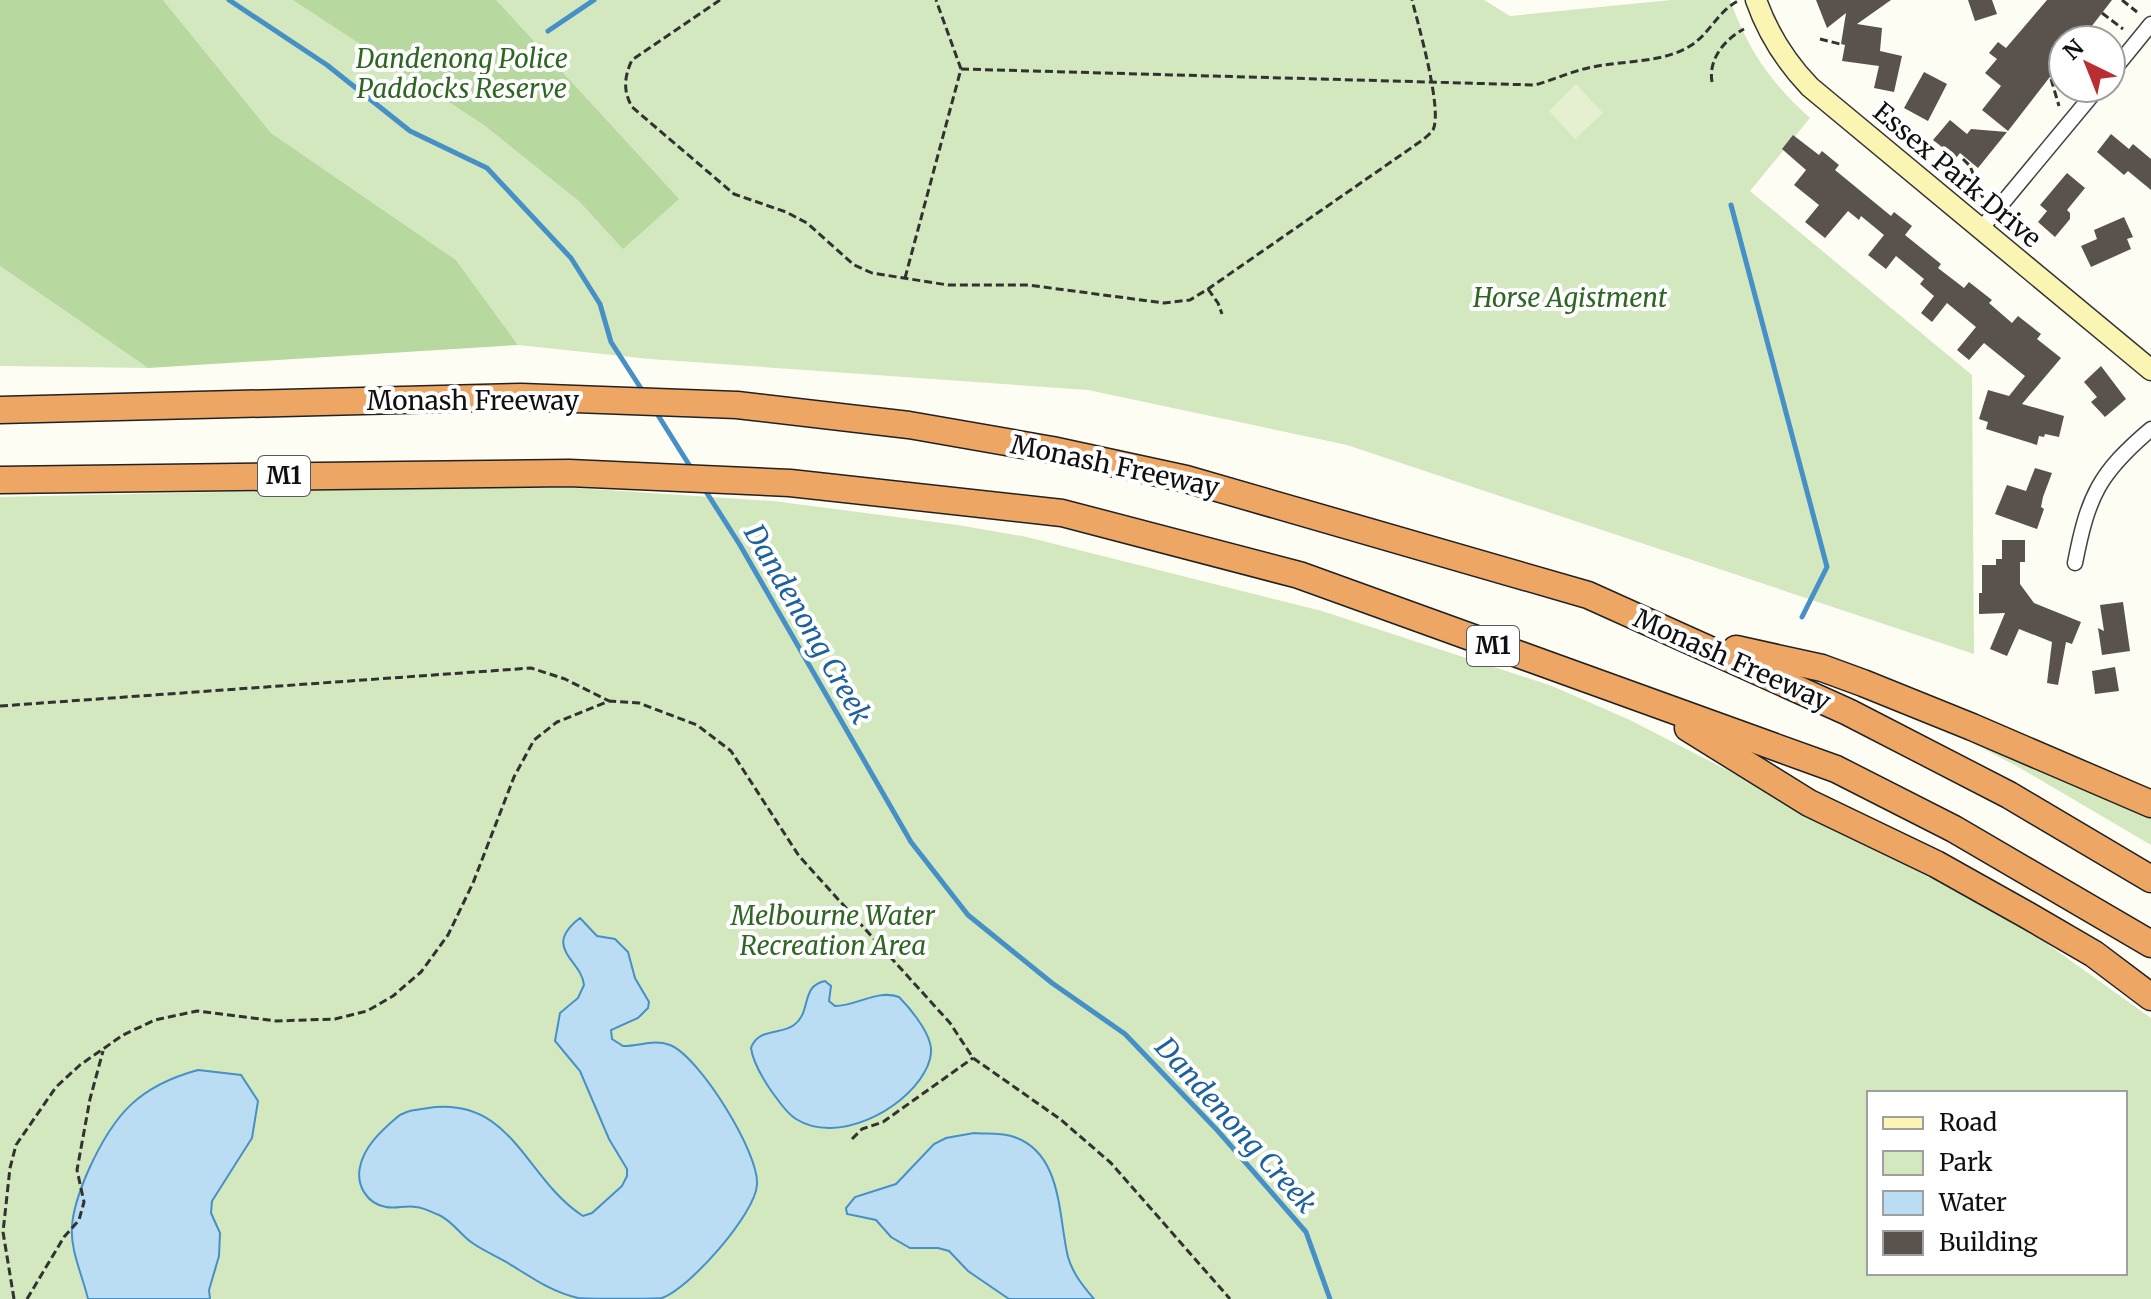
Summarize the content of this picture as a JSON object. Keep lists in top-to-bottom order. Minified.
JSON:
{"streets":{"highway":["Monash Freeway","M1"],"street":["Essex Park Drive"]},"water":["Dandenong Creek"],"parks":["Dandenong Police Paddocks Reserve","Horse Agistment","Melbourne Water Recreation Area"],"legend":["Road","Park","Water","Building"],"north":"top left"}
